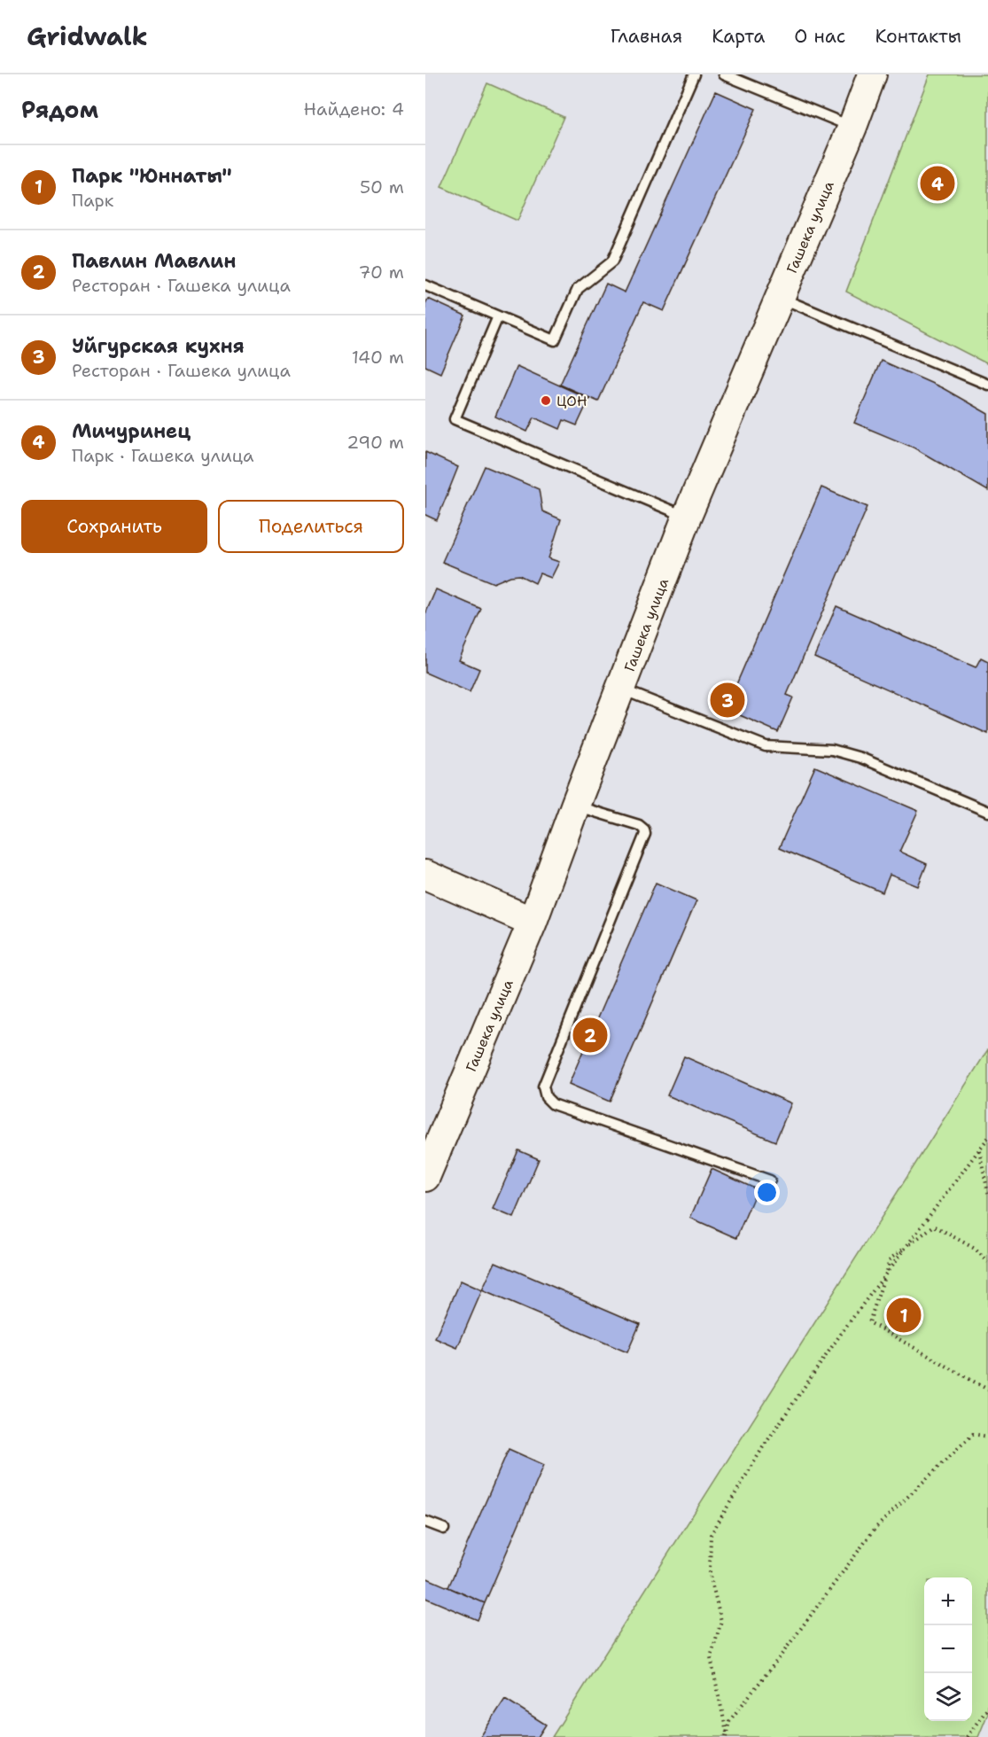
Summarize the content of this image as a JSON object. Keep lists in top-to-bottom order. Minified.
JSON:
{"streets":{"main road":["Гашека улица"]},"places":["ЦОН"],"page":{"header":"Gridwalk","nav":["Главная","Карта","О нас","Контакты"],"heading":["Рядом","Найдено: 4"],"list":[{"mark":"1","name":"Парк \"Юннаты\"","note":"Парк","value":"50 m"},{"mark":"2","name":"Павлин Мавлин","note":"Ресторан · Гашека улица","value":"70 m"},{"mark":"3","name":"Уйгурская кухня","note":"Ресторан · Гашека улица","value":"140 m"},{"mark":"4","name":"Мичуринец","note":"Парк · Гашека улица","value":"290 m"}],"pins":["4","3","2","1"],"buttons":["Сохранить","Поделиться"],"map_buttons":["+","−"]}}
